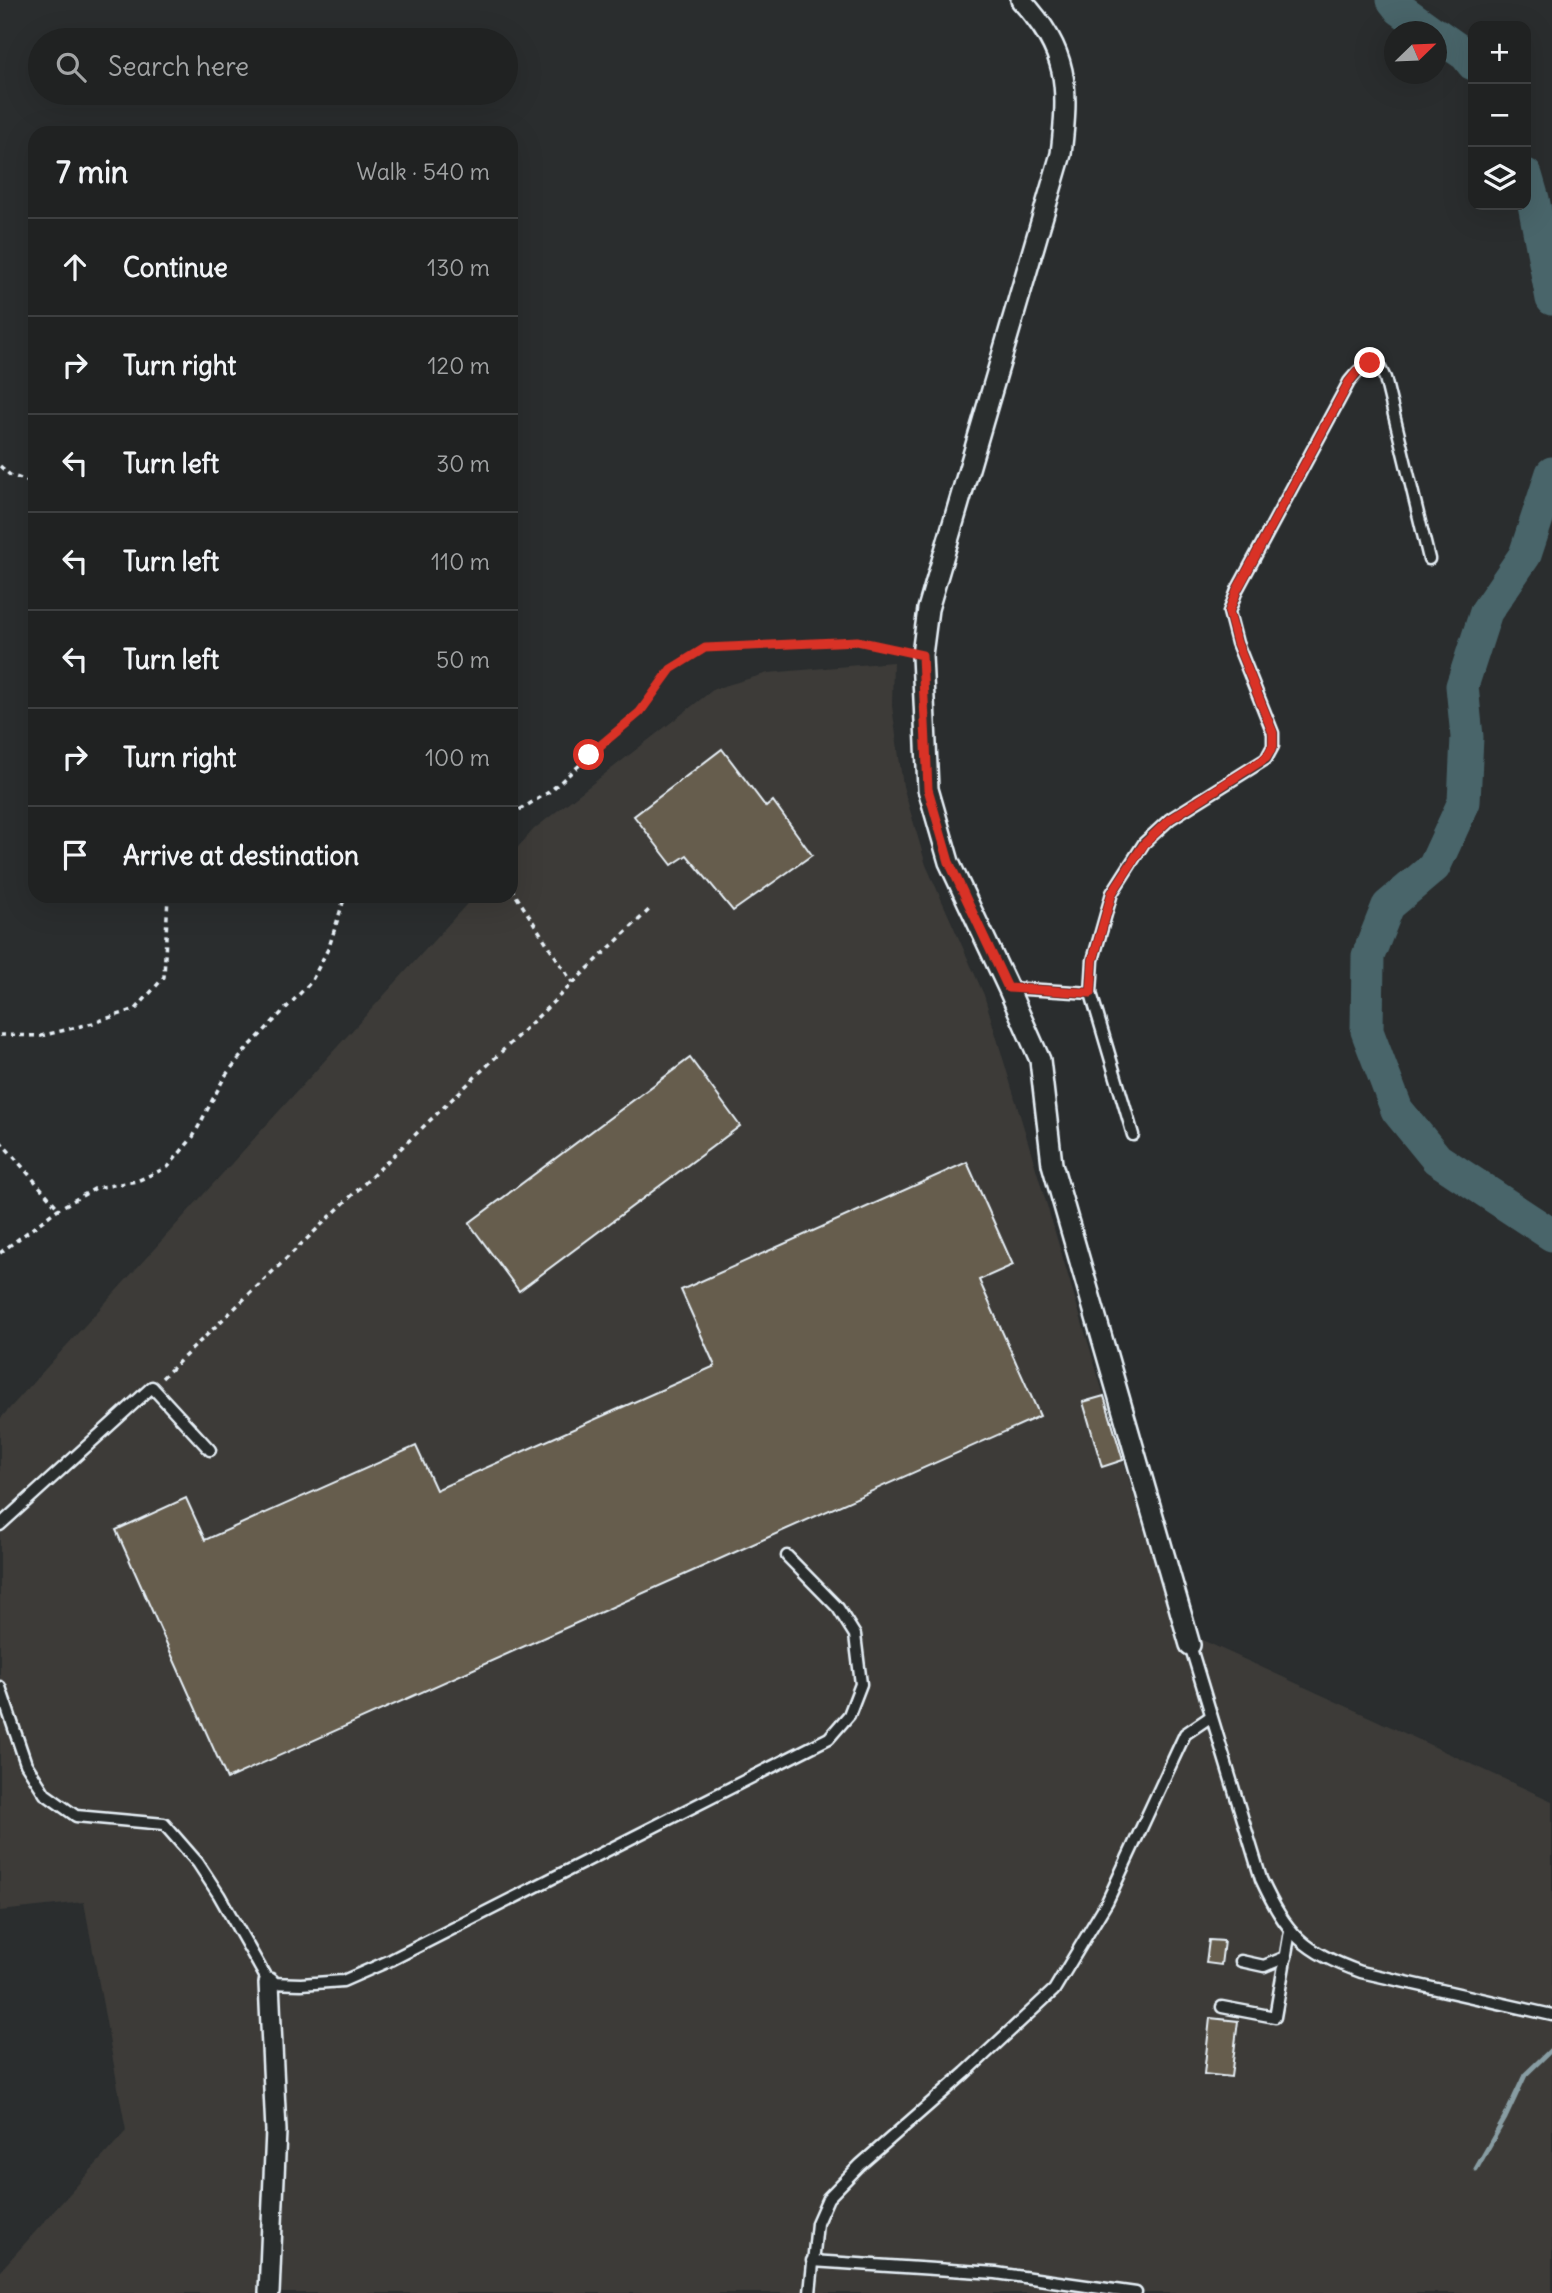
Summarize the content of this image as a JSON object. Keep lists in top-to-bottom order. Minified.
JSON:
{"north":"top right","page":{"map_buttons":["+","−"],"search":"Search here","heading":["7 min","Walk · 540 m"],"list":[["Continue","130 m"],["Turn right","120 m"],["Turn left","30 m"],["Turn left","110 m"],["Turn left","50 m"],["Turn right","100 m"],"Arrive at destination"]}}
